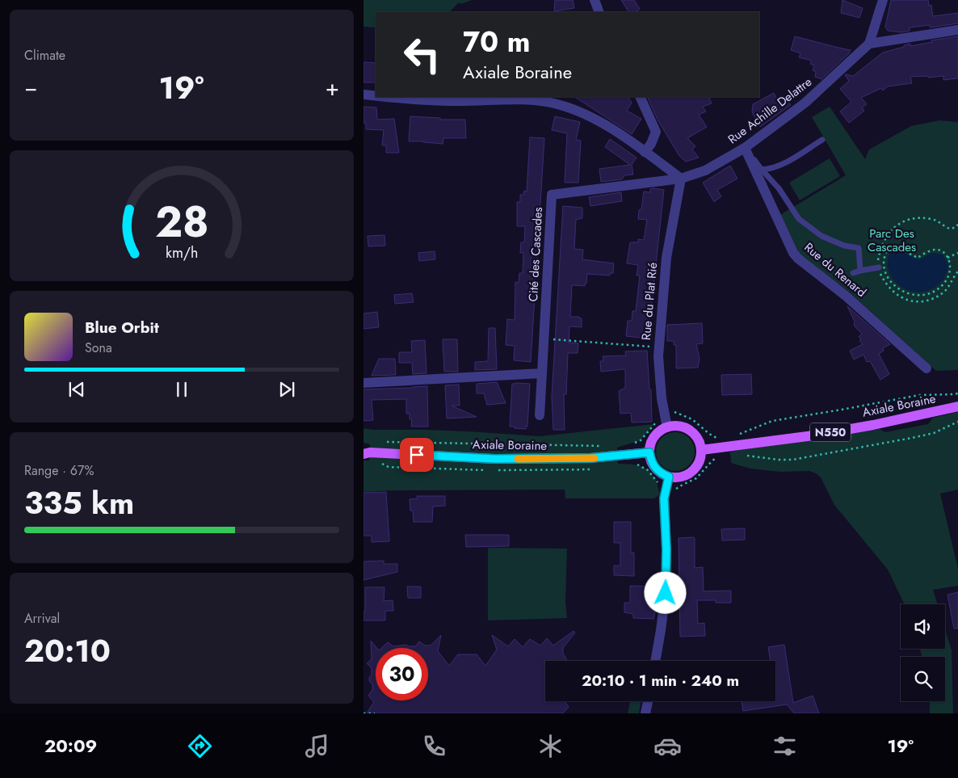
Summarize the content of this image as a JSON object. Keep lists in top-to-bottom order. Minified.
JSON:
{"streets":{"main road":["Axiale Boraine","N550"],"street":["Rue Achille Delattre","Cité des Cascades","Rue du Renard","Rue du Plat Rié"]},"crossings":[["Rue Achille Delattre","Cité des Cascades"],["Rue Achille Delattre","Rue du Renard"],["Rue Achille Delattre","Rue du Plat Rié"],["Cité des Cascades","Rue du Plat Rié"],["Rue du Plat Rié","Axiale Boraine"]],"parks":["Parc Des Cascades"],"page":{"tile":["Climate",["Range · 67%","335 km"],["Arrival","20:10"]],"turn":["70 m","Axiale Boraine"],"heat":["−","19°","+"],"song":["Blue Orbit","Sona"],"limit":"30","trip":"20:10 · 1 min · 240 m","tabs":["20:09","19°"],"gauge":["28","km/h"]}}
